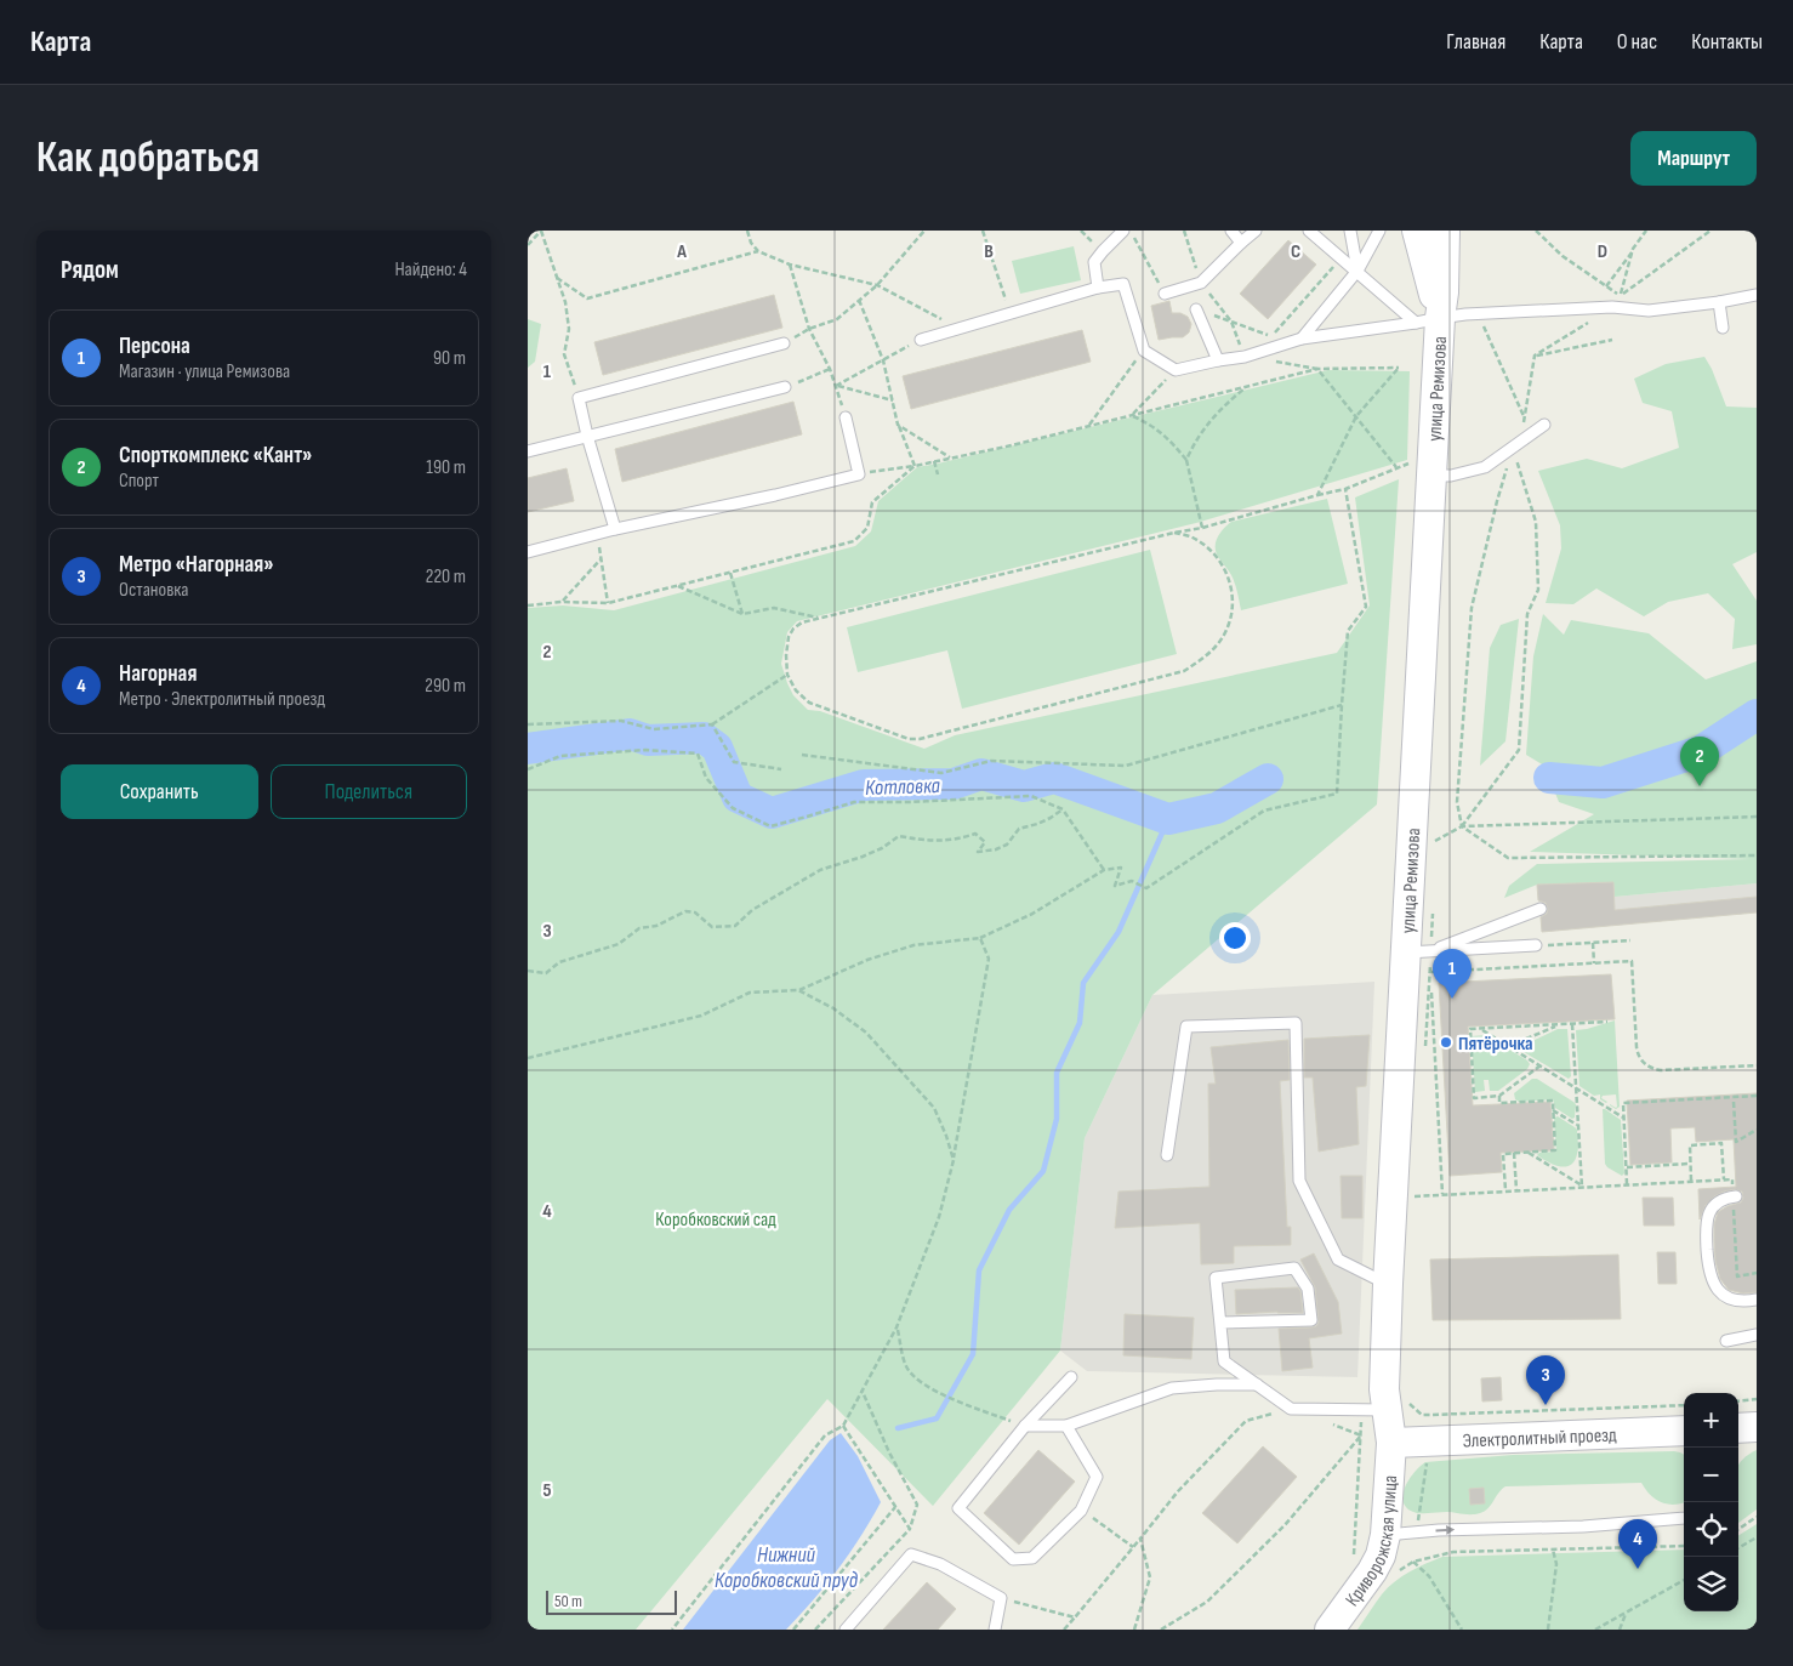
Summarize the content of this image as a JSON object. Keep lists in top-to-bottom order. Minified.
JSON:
{"streets":{"street":["улица Ремизова","Электролитный проезд","Криворожская улица"]},"crossings":[["улица Ремизова","Электролитный проезд"],["улица Ремизова","Криворожская улица"],["Электролитный проезд","Криворожская улица"]],"water":["Котловка","Нижний Коробковский пруд"],"parks":["Коробковский сад"],"places":["Пятёрочка"],"scale_bar":"50 m","page":{"header":"Карта","nav":["Главная","Карта","О нас","Контакты"],"buttons":["Маршрут",["Сохранить","Поделиться"]],"title":"Как добраться","heading":["Рядом","Найдено: 4"],"list":[{"mark":"1","name":"Персона","note":"Магазин · улица Ремизова","value":"90 m"},{"mark":"2","name":"Спорткомплекс «Кант»","note":"Спорт","value":"190 m"},{"mark":"3","name":"Метро «Нагорная»","note":"Остановка","value":"220 m"},{"mark":"4","name":"Нагорная","note":"Метро · Электролитный проезд","value":"290 m"}],"pins":["2","1","3","4"],"map_buttons":["+","−"],"scale":"50 m"},"grid":{"columns":["A","B","C","D"],"rows":["1","2","3","4","5"]}}
